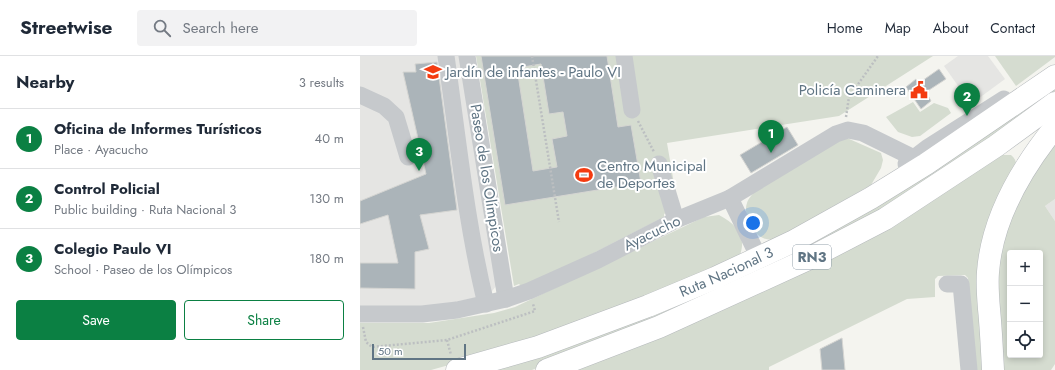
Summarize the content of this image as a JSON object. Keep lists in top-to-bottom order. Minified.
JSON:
{"streets":{"highway":["RN3","Ruta Nacional 3"],"street":["Paseo de los Olímpicos","Ayacucho"]},"crossings":[["Paseo de los Olímpicos","Ayacucho"]],"places":{"school or university":["Jardín de infantes - Paulo VI"],"public building":["Policía Caminera"],"sports":["Centro Municipal de Deportes"]},"scale_bar":"50 m","page":{"header":"Streetwise","search":"Search here","nav":["Home","Map","About","Contact"],"heading":["Nearby","3 results"],"pins":["2","1","3"],"list":[{"mark":"1","name":"Oficina de Informes Turísticos","note":"Place · Ayacucho","value":"40 m"},{"mark":"2","name":"Control Policial","note":"Public building · Ruta Nacional 3","value":"130 m"},{"mark":"3","name":"Colegio Paulo VI","note":"School · Paseo de los Olímpicos","value":"180 m"}],"map_buttons":["+","−"],"buttons":["Save","Share"],"scale":"50 m"}}
